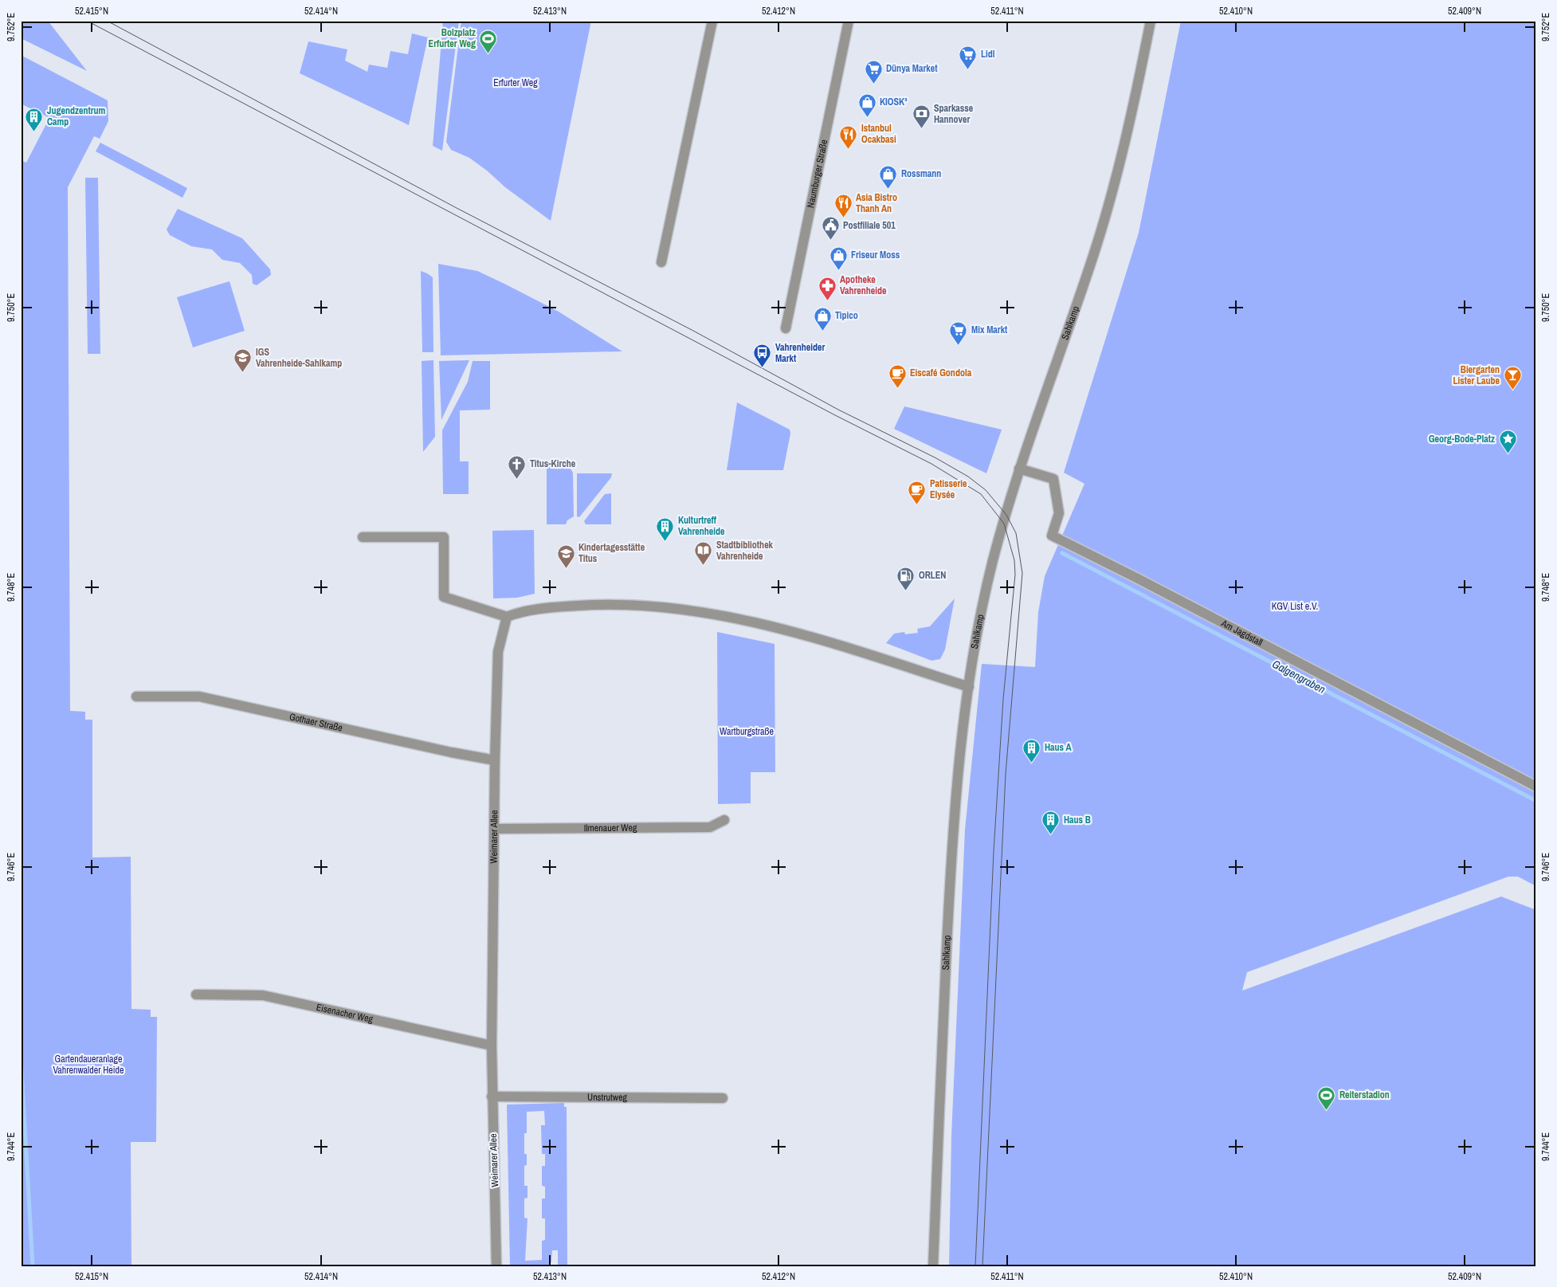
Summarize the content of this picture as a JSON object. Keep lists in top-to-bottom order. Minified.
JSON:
{"streets":{"street":["Naumburger Straße","Sahlkamp","Am Jagdstall","Gothaer Straße","Ilmenauer Weg","Weimarer Allee","Eisenacher Weg","Unstrutweg"]},"crossings":[["Sahlkamp","Am Jagdstall"],["Gothaer Straße","Weimarer Allee"],["Ilmenauer Weg","Weimarer Allee"],["Weimarer Allee","Eisenacher Weg"],["Weimarer Allee","Unstrutweg"]],"water":["Galgengraben"],"parks":["Erfurter Weg","KGV List e.V.","Wartburgstraße","Gartendaueranlage Vahrenwalder Heide"],"places":{"sports":["Bolzplatz Erfurter Weg","Reiterstadion"],"supermarket":["Lidl","Dünya Market","Mix Markt"],"shop":["KIOSK³","Rossmann","Friseur Moss","Tipico"],"bank":["Sparkasse Hannover"],"building":["Jugendzentrum Camp","Kulturtreff Vahrenheide","Haus A","Haus B"],"restaurant":["Istanbul Ocakbasi","Asia Bistro Thanh An"],"public building":["Postfiliale 501"],"pharmacy":["Apotheke Vahrenheide"],"bus stop":["Vahrenheider Markt"],"school or university":["IGS Vahrenheide-Sahlkamp","Kindertagesstätte Titus"],"cafe":["Eiscafé Gondola","Patisserie Elysée"],"bar":["Biergarten Lister Laube"],"place":["Georg-Bode-Platz"],"church":["Titus-Kirche"],"library":["Stadtbibliothek Vahrenheide"],"fuel station":["ORLEN"]},"coordinates":["52.415°N","52.414°N","52.413°N","52.412°N","52.411°N","52.410°N","52.409°N","9.752°E","9.750°E","9.748°E","9.746°E","9.744°E"]}
